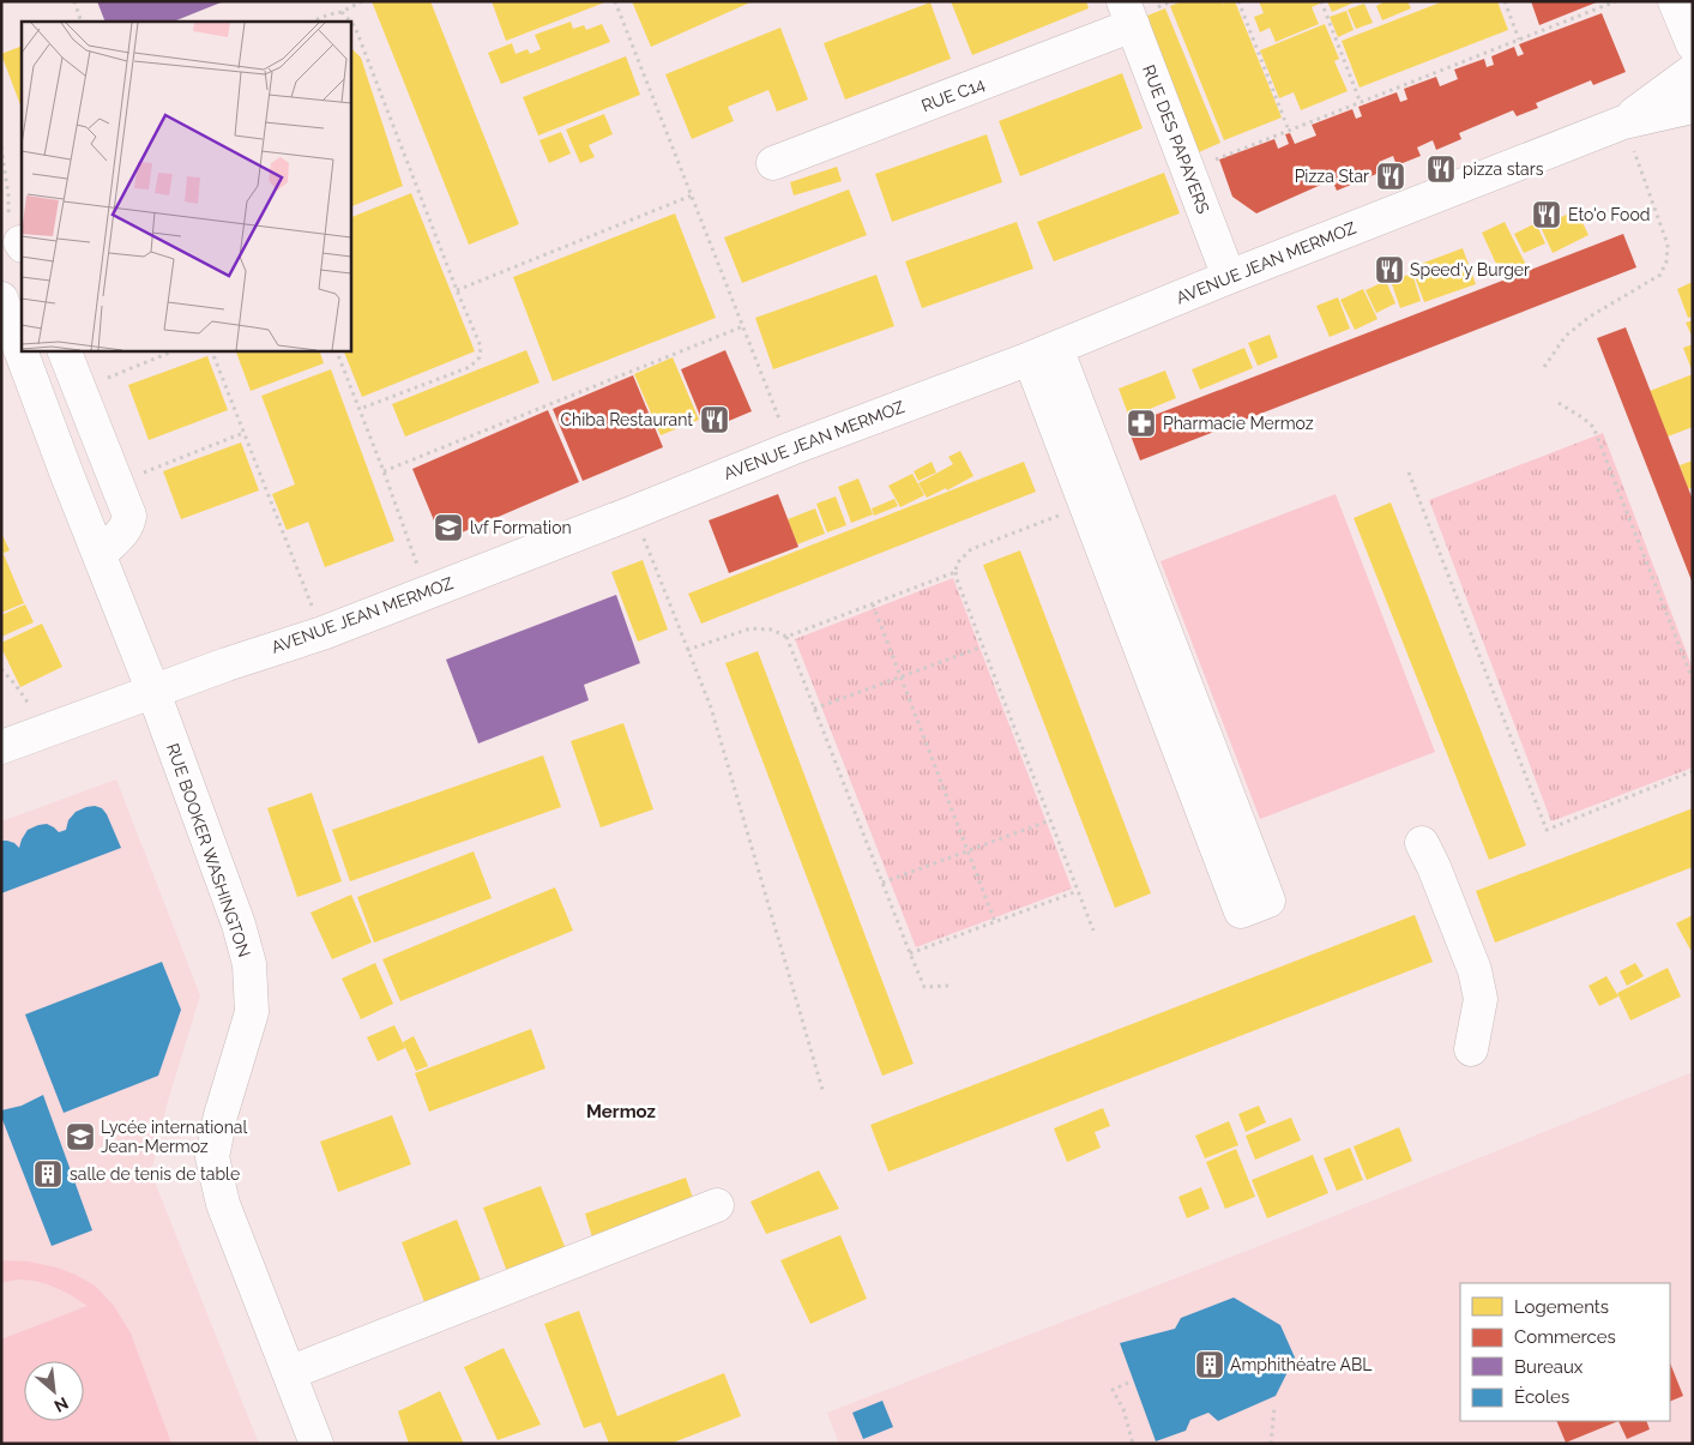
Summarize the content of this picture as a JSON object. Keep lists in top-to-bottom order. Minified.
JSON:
{"streets":{"street":["RUE C14","RUE DES PAPAYERS","AVENUE JEAN MERMOZ","RUE BOOKER WASHINGTON"]},"crossings":[["RUE C14","RUE DES PAPAYERS"],["RUE DES PAPAYERS","AVENUE JEAN MERMOZ"],["AVENUE JEAN MERMOZ","RUE BOOKER WASHINGTON"]],"districts":["Mermoz"],"places":{"restaurant":["pizza stars","Pizza Star","Eto'o Food","Speed'y Burger","Chiba Restaurant"],"pharmacy":["Pharmacie Mermoz"],"school or university":["lvf Formation","Lycée international Jean-Mermoz"],"building":["salle de tenis de table","Amphithéatre ABL"]},"legend":["Logements","Commerces","Bureaux","Écoles"],"north":"bottom right"}
